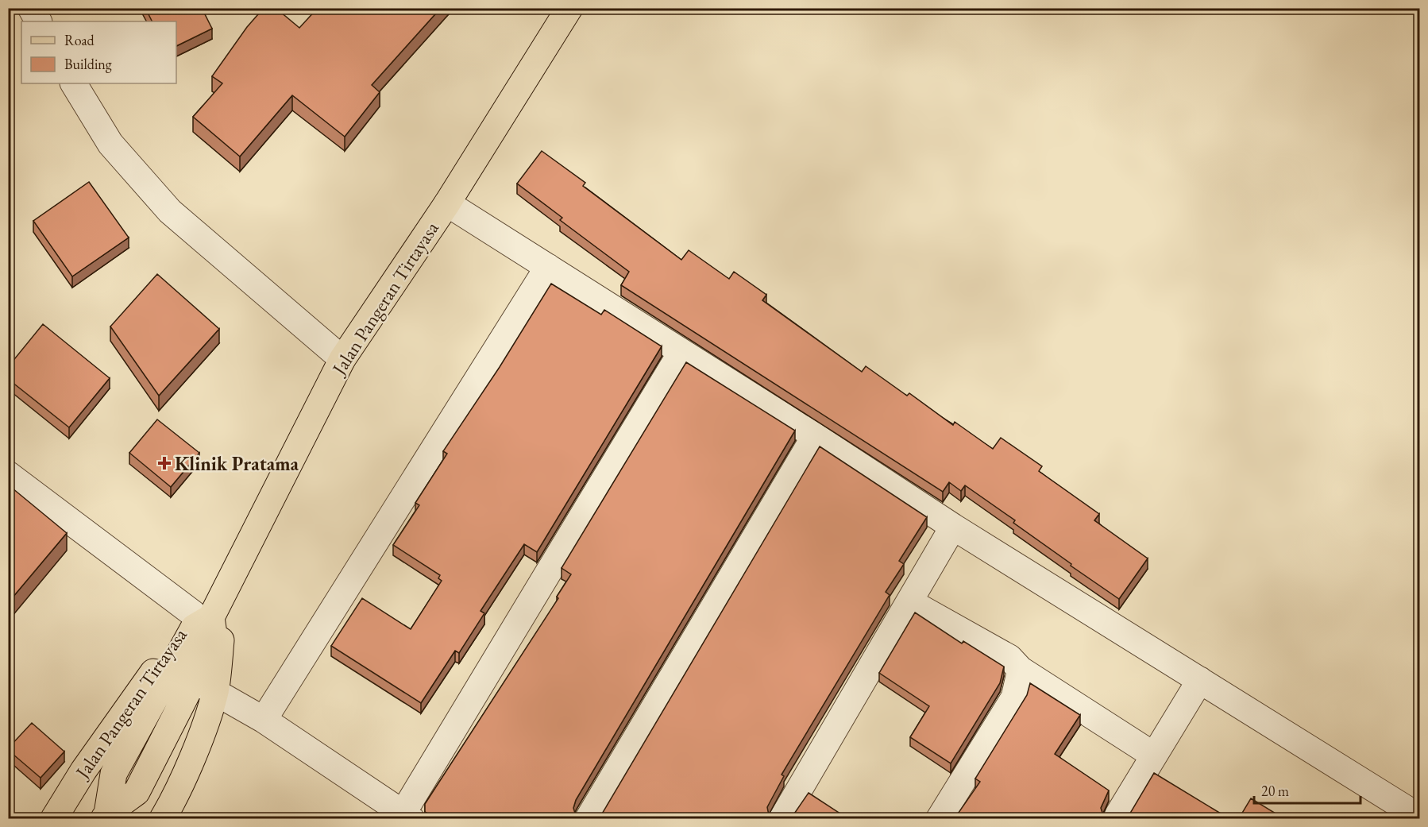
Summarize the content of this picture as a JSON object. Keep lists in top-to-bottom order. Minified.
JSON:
{"streets":{"main road":["Jalan Pangeran Tirtayasa"]},"places":{"health":["Klinik Pratama"]},"legend":["Road","Building"],"scale_bar":"20 m"}
